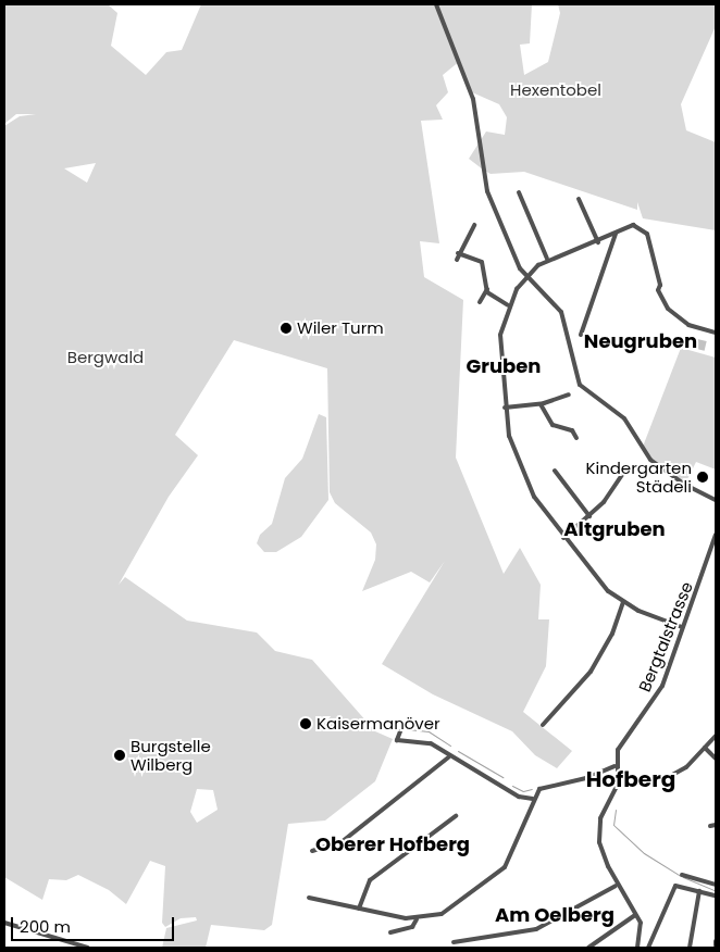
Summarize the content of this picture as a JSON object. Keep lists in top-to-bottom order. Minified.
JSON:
{"streets":{"street":["Bergtalstrasse"]},"districts":["Neugruben","Gruben","Altgruben","Hofberg","Oberer Hofberg","Am Oelberg"],"parks":["Hexentobel","Bergwald"],"places":["Wiler Turm","Kindergarten Städeli","Kaisermanöver","Burgstelle Wilberg"],"scale_bar":"200 m"}
